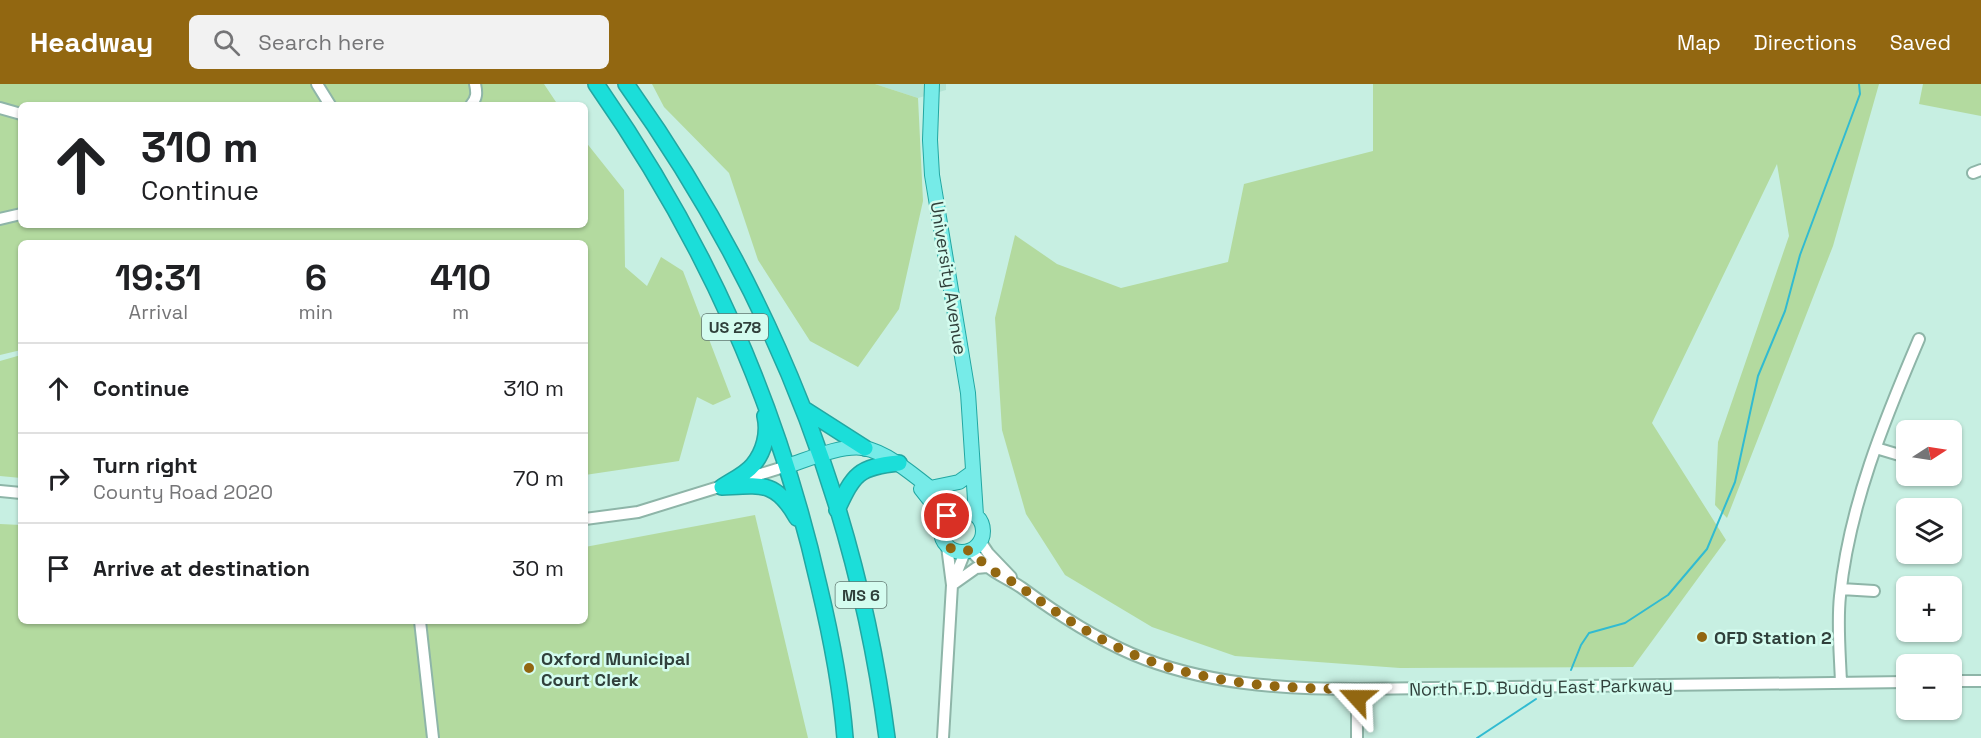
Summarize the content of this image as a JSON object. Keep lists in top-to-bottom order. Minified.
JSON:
{"streets":{"highway":["US 278","MS 6"],"main road":["University Avenue"],"street":["North F.D. Buddy East Parkway"]},"crossings":[["US 278","MS 6"]],"places":["OFD Station 2","Oxford Municipal Court Clerk"],"north":"right","page":{"header":"Headway","search":"Search here","nav":["Map","Directions","Saved"],"turn":["310 m","Continue"],"eta":["19:31","Arrival","6","min","410","m"],"list":[{"name":"Continue","value":"310 m"},{"name":"Turn right","note":"County Road 2020","value":"70 m"},{"name":"Arrive at destination","value":"30 m"}],"map_buttons":["+","−"]}}
